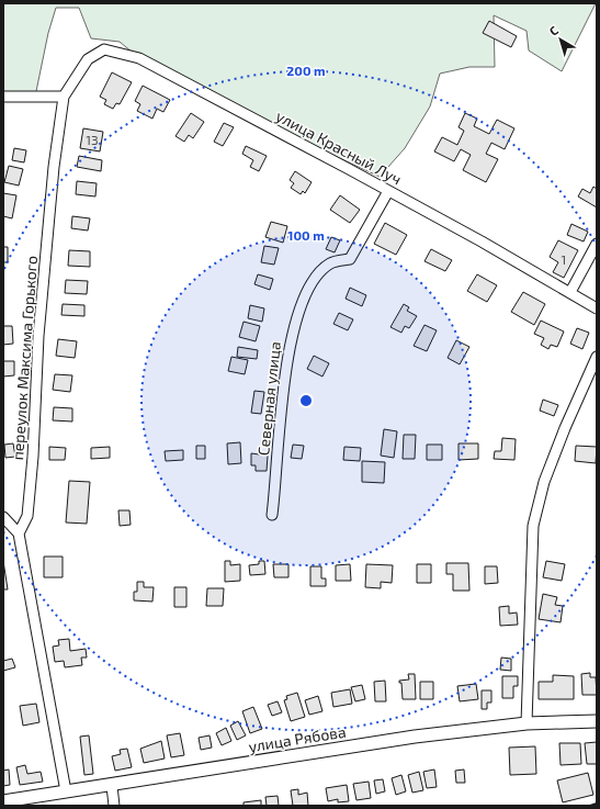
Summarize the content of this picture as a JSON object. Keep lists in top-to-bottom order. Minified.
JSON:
{"streets":{"street":["улица Красный Луч","переулок Максима Горького","Северная улица","улица Рябова"]},"crossings":[["улица Красный Луч","переулок Максима Горького"],["улица Красный Луч","Северная улица"]],"house_numbers":["13","1"],"north":"top left","rings":["200 m","100 m"]}
